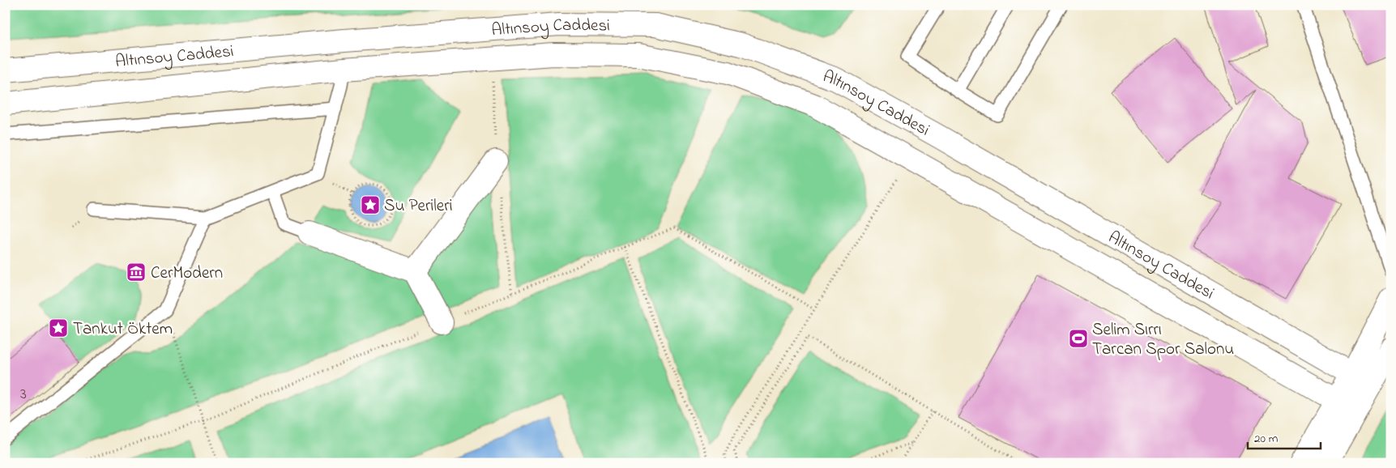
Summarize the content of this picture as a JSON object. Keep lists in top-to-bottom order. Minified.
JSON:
{"streets":{"street":["Altınsoy Caddesi"]},"places":{"place":["Su Perileri","Tankut Öktem"],"museum":["CerModern"],"sports":["Selim Sırrı Tarcan Spor Salonu"]},"house_numbers":["3"],"scale_bar":"20 m"}
